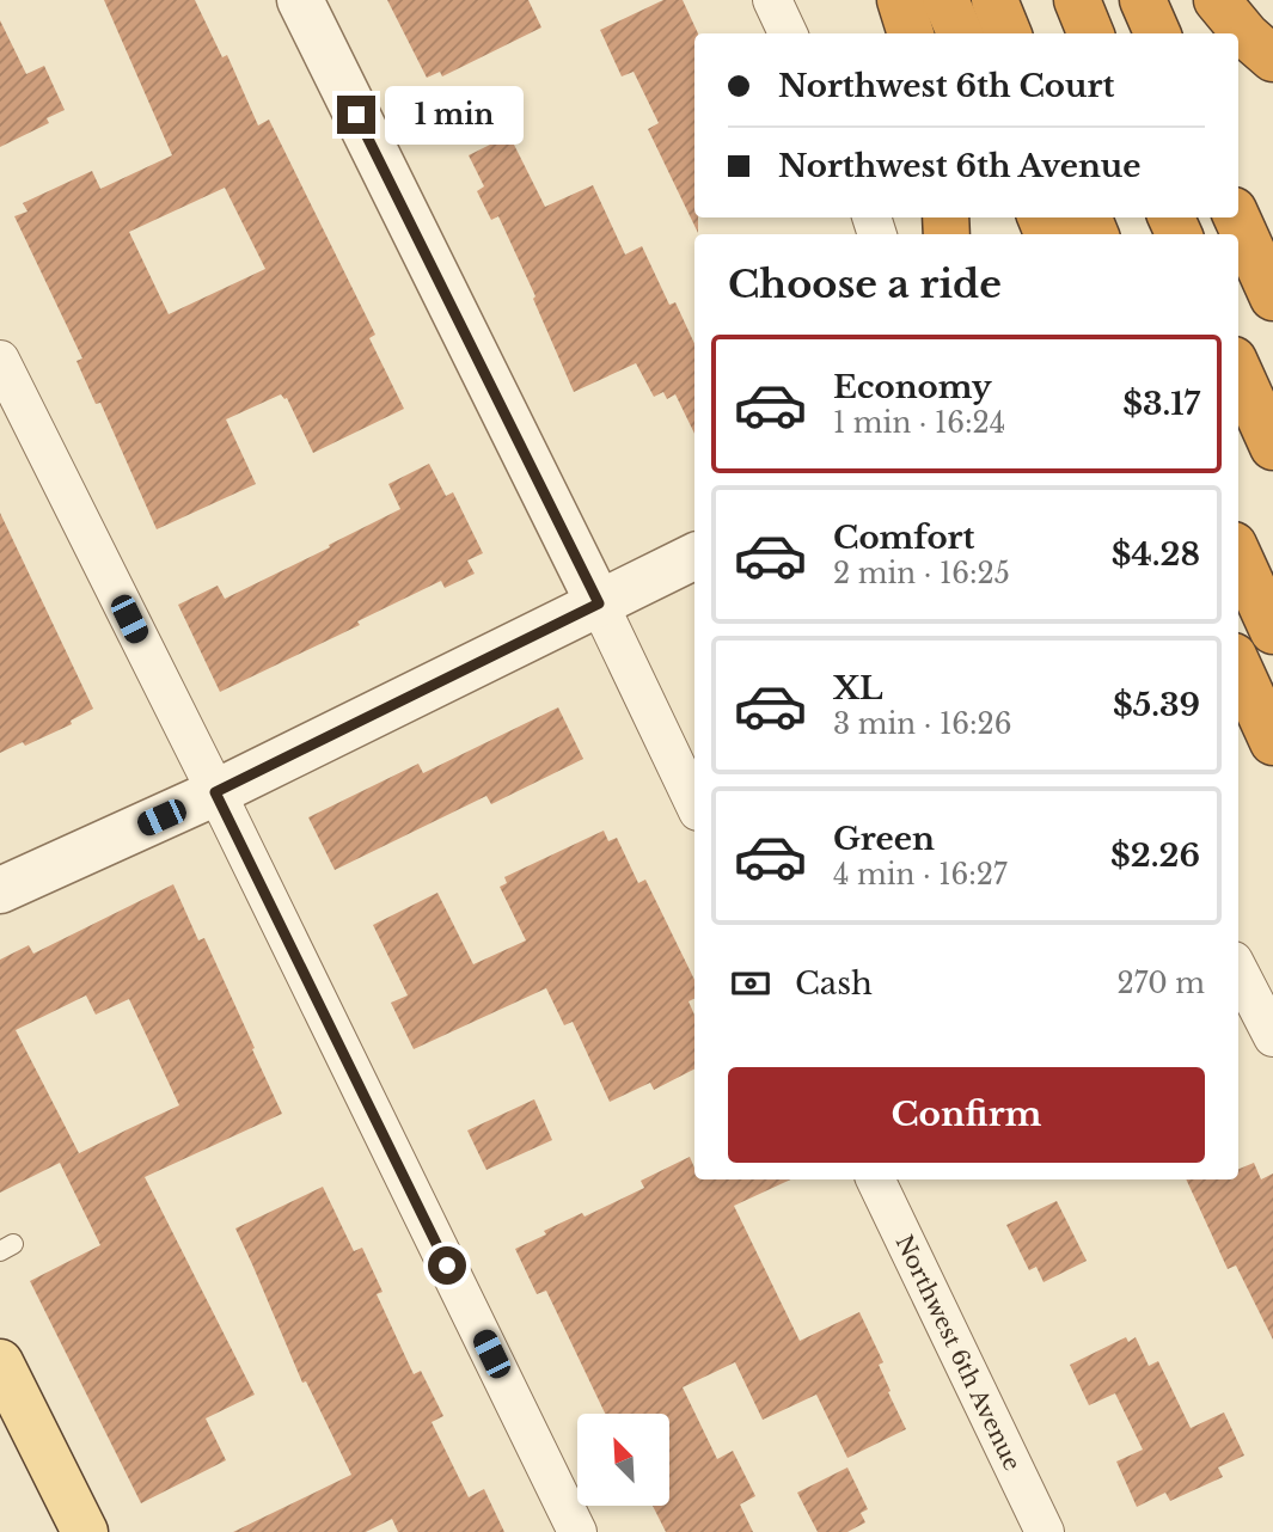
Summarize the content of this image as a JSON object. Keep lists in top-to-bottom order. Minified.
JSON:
{"streets":{"street":["Northwest 6th Avenue"]},"north":"top left","page":{"banner":["Northwest 6th Court","Northwest 6th Avenue"],"bubble":"1 min","heading":"Choose a ride","list":[{"name":"Economy","note":"1 min · 16:24","value":"$3.17"},{"name":"Comfort","note":"2 min · 16:25","value":"$4.28"},{"name":"XL","note":"3 min · 16:26","value":"$5.39"},{"name":"Green","note":"4 min · 16:27","value":"$2.26"}],"pay":["Cash","270 m"],"buttons":"Confirm"}}
